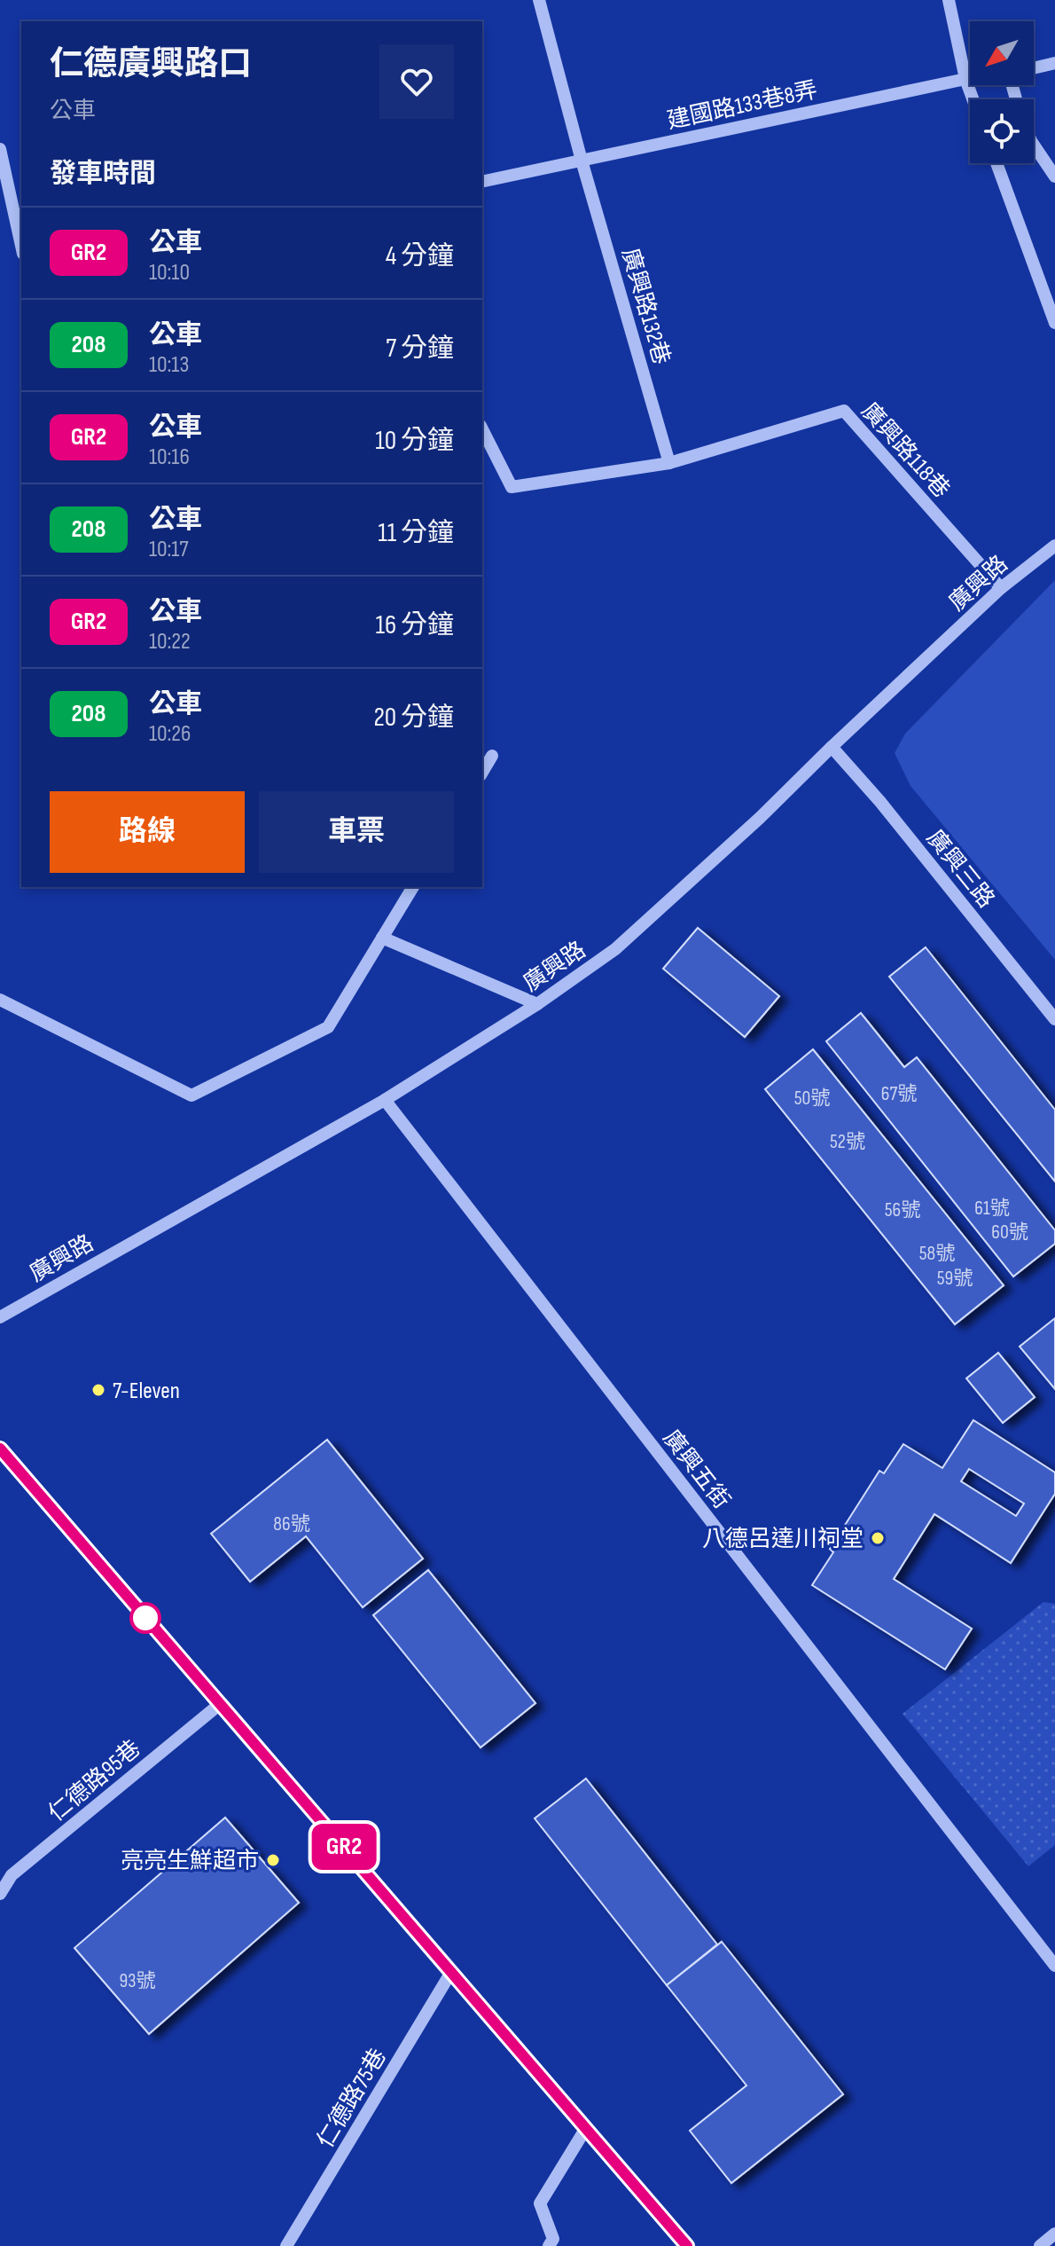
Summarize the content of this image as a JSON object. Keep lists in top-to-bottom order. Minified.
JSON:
{"streets":{"street":["建國路133巷8弄","廣興路132巷","廣興路118巷","廣興路","廣興三路","廣興五街","仁德路95巷","仁德路75巷"]},"crossings":[["建國路133巷8弄","廣興路132巷"],["廣興路132巷","廣興路118巷"],["廣興路118巷","廣興路"],["廣興路","廣興三路"],["廣興路","廣興五街"]],"places":["7-Eleven","八德呂達川祠堂","亮亮生鮮超市"],"lines":["bus line GR2"],"house_numbers":["67號","50號","52號","61號","56號","60號","58號","59號","86號","93號"],"north":"bottom left","page":{"on_map":"GR2","heading":[["仁德廣興路口","公車"],"發車時間"],"list":[{"mark":"GR2","name":"公車","note":"10:10","value":"4 分鐘"},{"mark":"208","name":"公車","note":"10:13","value":"7 分鐘"},{"mark":"GR2","name":"公車","note":"10:16","value":"10 分鐘"},{"mark":"208","name":"公車","note":"10:17","value":"11 分鐘"},{"mark":"GR2","name":"公車","note":"10:22","value":"16 分鐘"},{"mark":"208","name":"公車","note":"10:26","value":"20 分鐘"}],"buttons":["路線","車票"]}}
